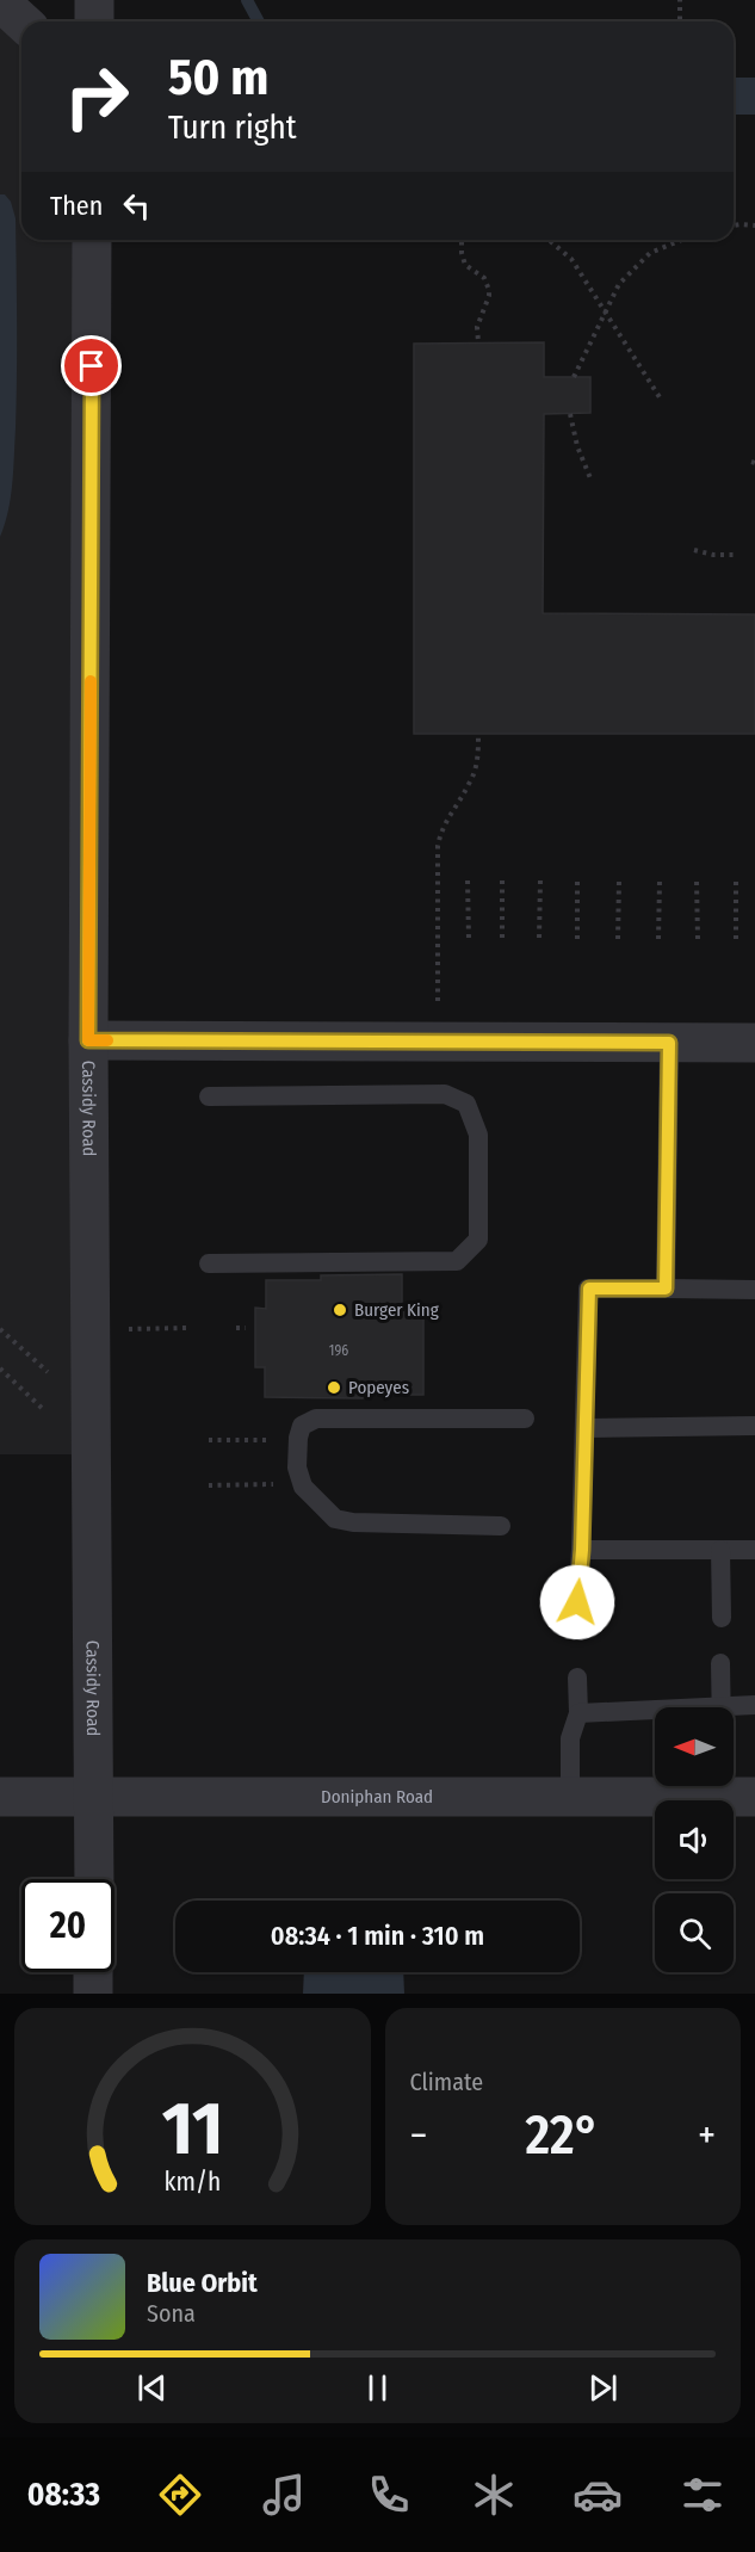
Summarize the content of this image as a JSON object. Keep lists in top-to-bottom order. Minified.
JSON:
{"streets":{"street":["Cassidy Road","Doniphan Road"]},"crossings":[["Cassidy Road","Doniphan Road"]],"places":["Burger King","Popeyes"],"house_numbers":["196"],"north":"left","page":{"turn":["50 m","Turn right"],"then":"Then","limit":"20","trip":"08:34 · 1 min · 310 m","tile":"Climate","heat":["−","22°","+"],"song":["Blue Orbit","Sona"],"tabs":"08:33","gauge":["11","km/h"]}}
